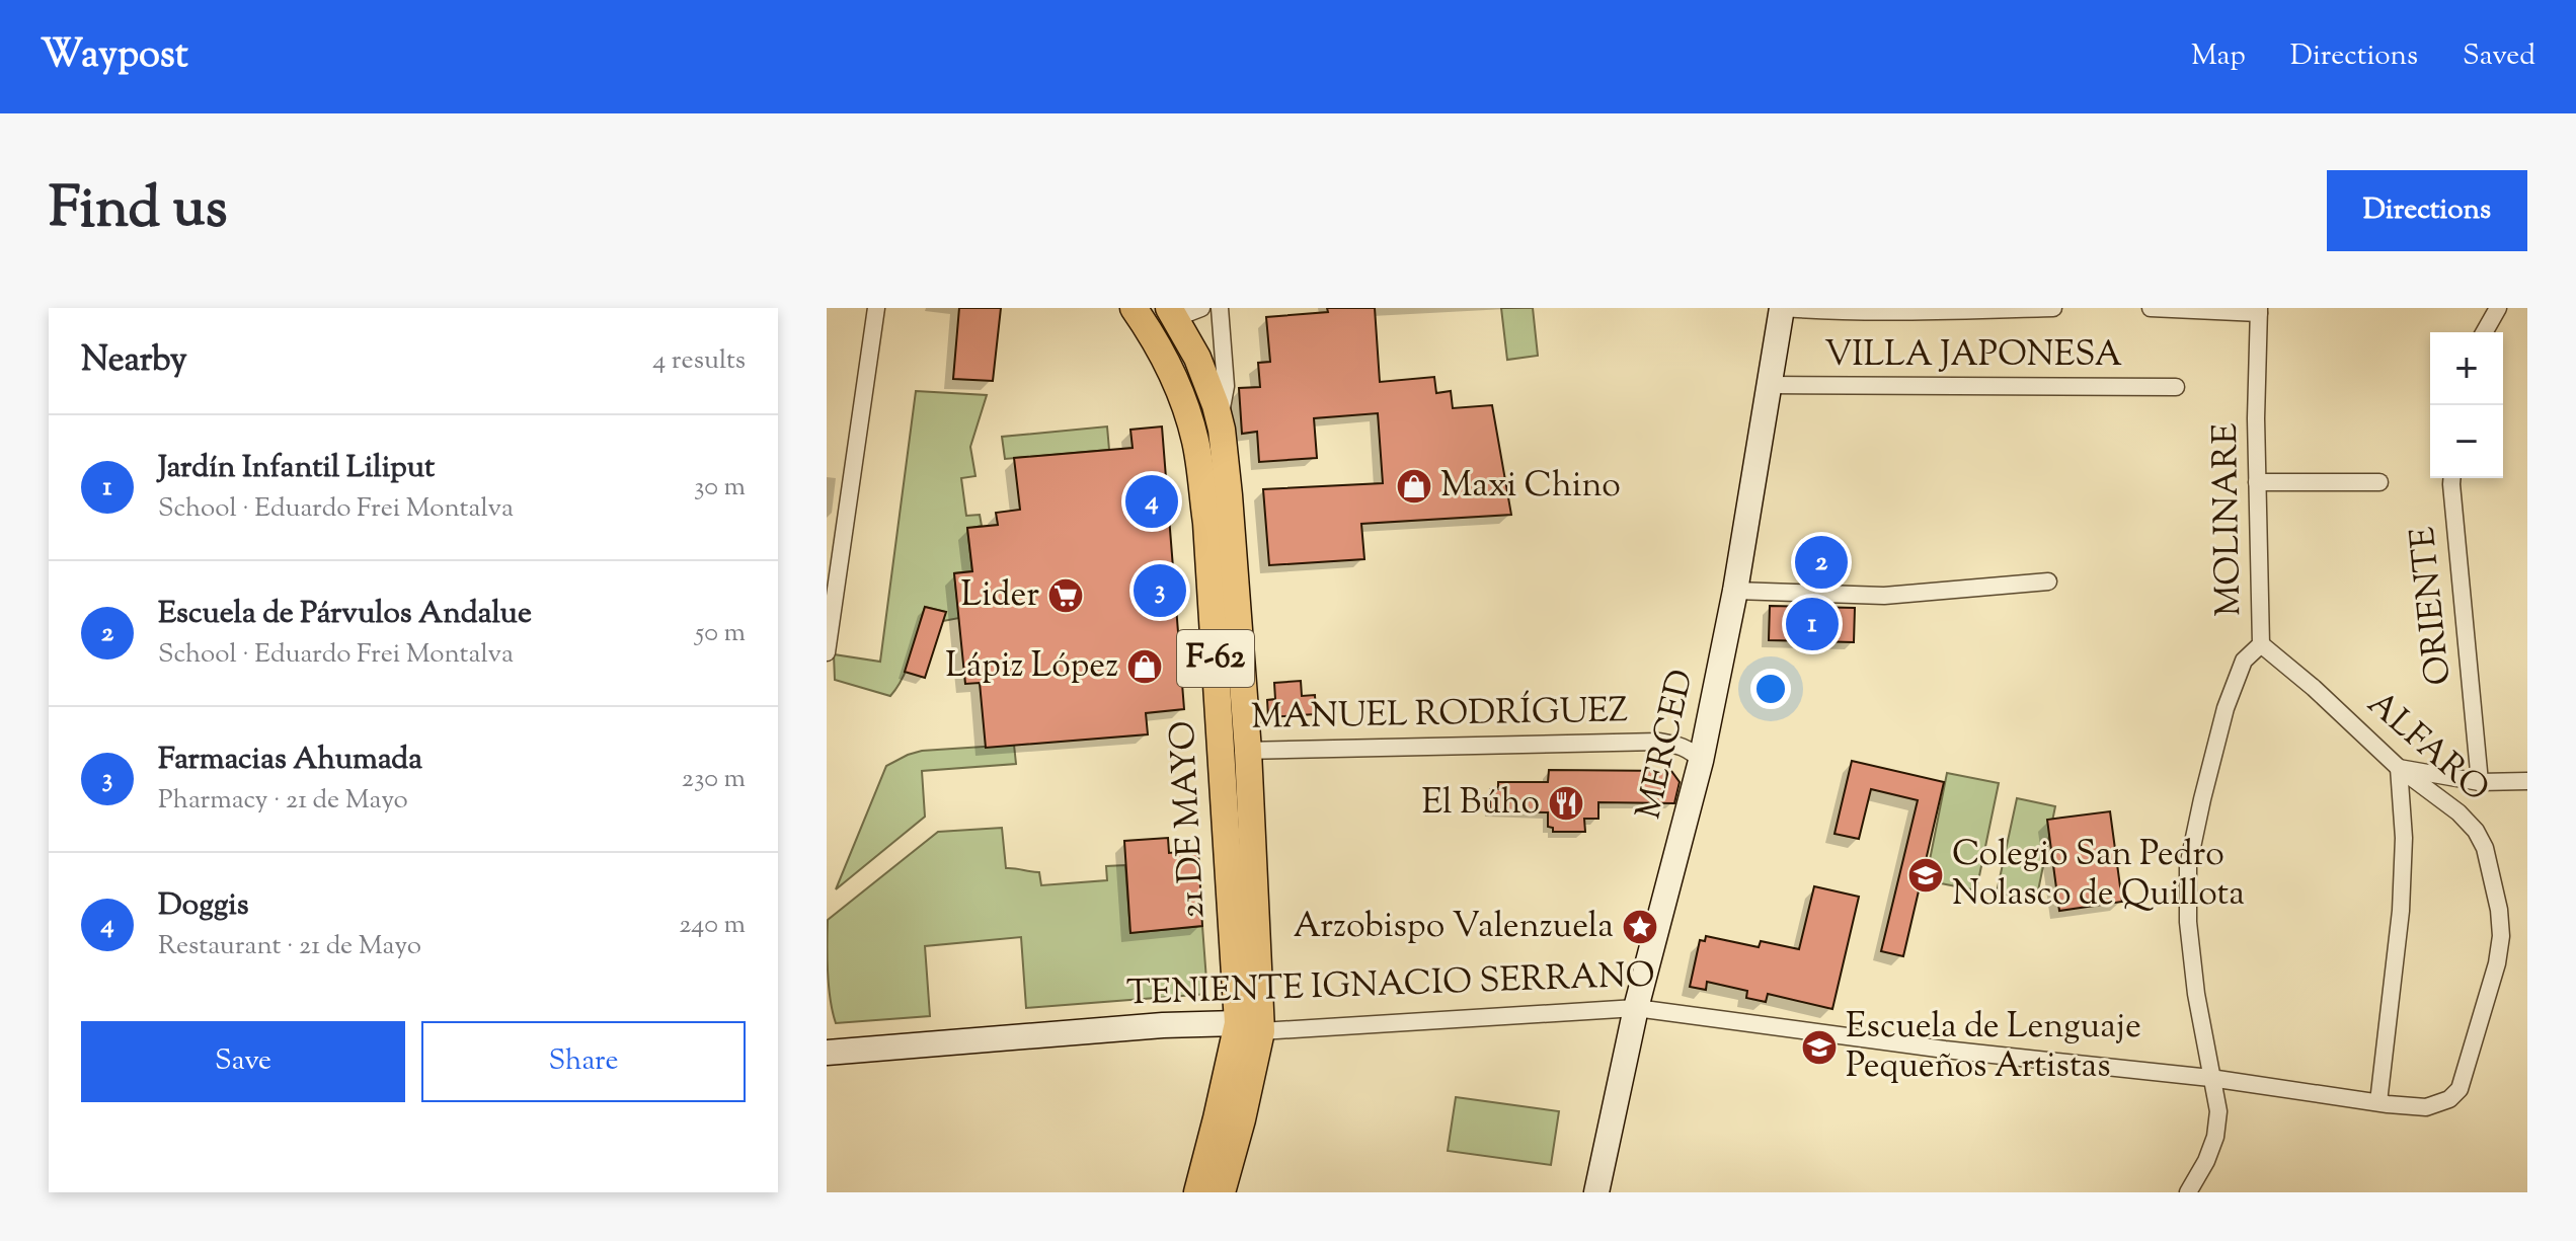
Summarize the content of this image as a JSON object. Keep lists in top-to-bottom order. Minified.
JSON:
{"streets":{"main road":["F-62","MERCED","21 DE MAYO","TENIENTE IGNACIO SERRANO"],"street":["VILLA JAPONESA","MOLINARE","ORIENTE","MANUEL RODRÍGUEZ","ALFARO"]},"crossings":[["VILLA JAPONESA","MERCED"],["MOLINARE","ALFARO"],["MOLINARE","TENIENTE IGNACIO SERRANO"],["MANUEL RODRÍGUEZ","MERCED"],["MANUEL RODRÍGUEZ","21 DE MAYO"],["MERCED","TENIENTE IGNACIO SERRANO"],["ALFARO","TENIENTE IGNACIO SERRANO"],["21 DE MAYO","TENIENTE IGNACIO SERRANO"]],"places":{"shop":["Maxi Chino","Lápiz López"],"supermarket":["Lider"],"restaurant":["El Búho"],"school or university":["Colegio San Pedro Nolasco de Quillota","Escuela de Lenguaje Pequeños Artistas"],"place":["Arzobispo Valenzuela"]},"page":{"header":"Waypost","nav":["Map","Directions","Saved"],"title":"Find us","buttons":["Directions",["Save","Share"]],"heading":["Nearby","4 results"],"map_buttons":["+","−"],"list":[{"mark":"1","name":"Jardín Infantil Liliput","note":"School · Eduardo Frei Montalva","value":"30 m"},{"mark":"2","name":"Escuela de Párvulos Andalue","note":"School · Eduardo Frei Montalva","value":"50 m"},{"mark":"3","name":"Farmacias Ahumada","note":"Pharmacy · 21 de Mayo","value":"230 m"},{"mark":"4","name":"Doggis","note":"Restaurant · 21 de Mayo","value":"240 m"}],"pins":["4","2","3","1"]}}
